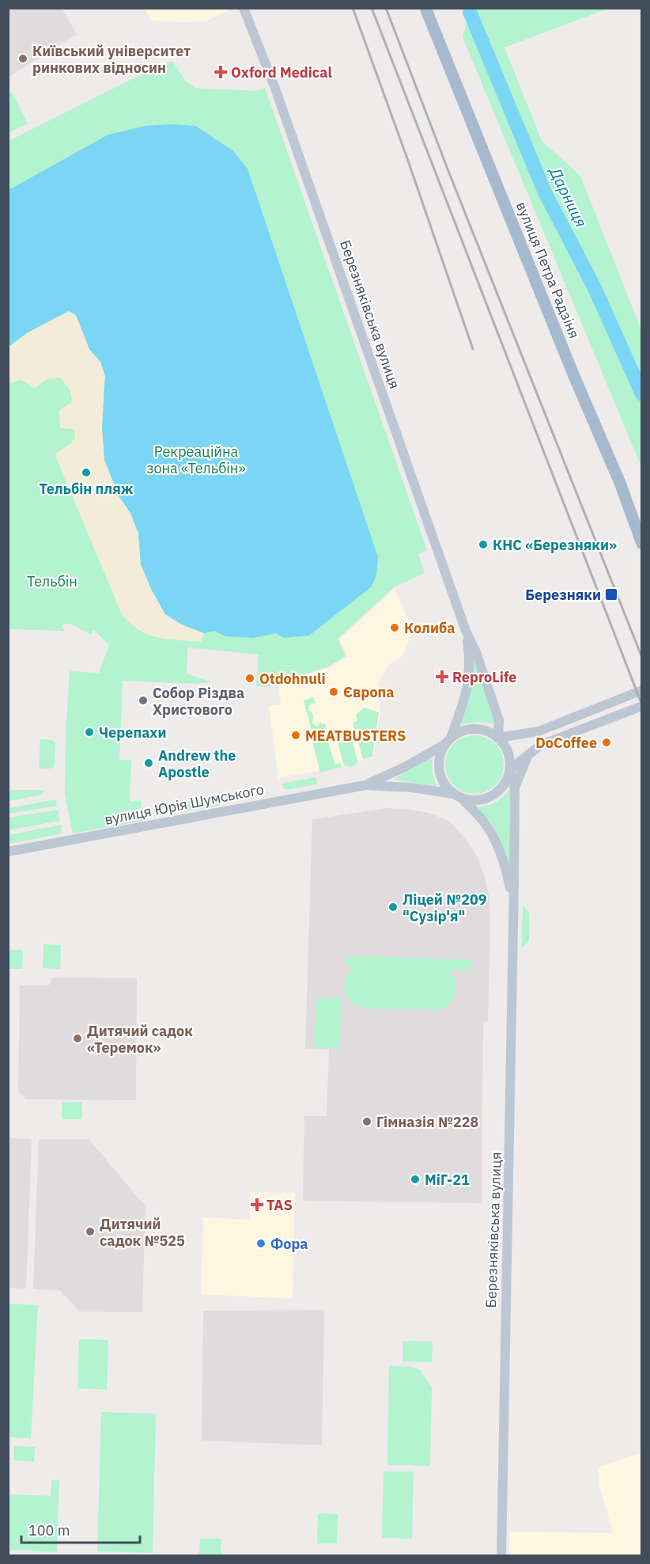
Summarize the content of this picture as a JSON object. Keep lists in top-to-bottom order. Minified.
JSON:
{"streets":{"main road":["вулиця Петра Радзіня"],"street":["Березняківська вулиця","вулиця Юрія Шумського"]},"crossings":[["Березняківська вулиця","вулиця Юрія Шумського"]],"water":["Дарниця"],"parks":["Рекреаційна зона «Тельбін»","Тельбін"],"places":{"other":["Київський університет ринкових відносин","Тельбін пляж","КНС «Березняки»","Колиба","Otdohnuli","Європа","Собор Різдва Христового","Черепахи","MEATBUSTERS","DoCoffee","Andrew the Apostle","Ліцей №209 \"Сузір'я\"","Дитячий садок «Теремок»","Гімназія №228","МіГ-21","Дитячий садок №525","Фора"],"health":["Oxford Medical","ReproLife","TAS"],"transit":["Березняки"]},"scale_bar":"100 m"}
